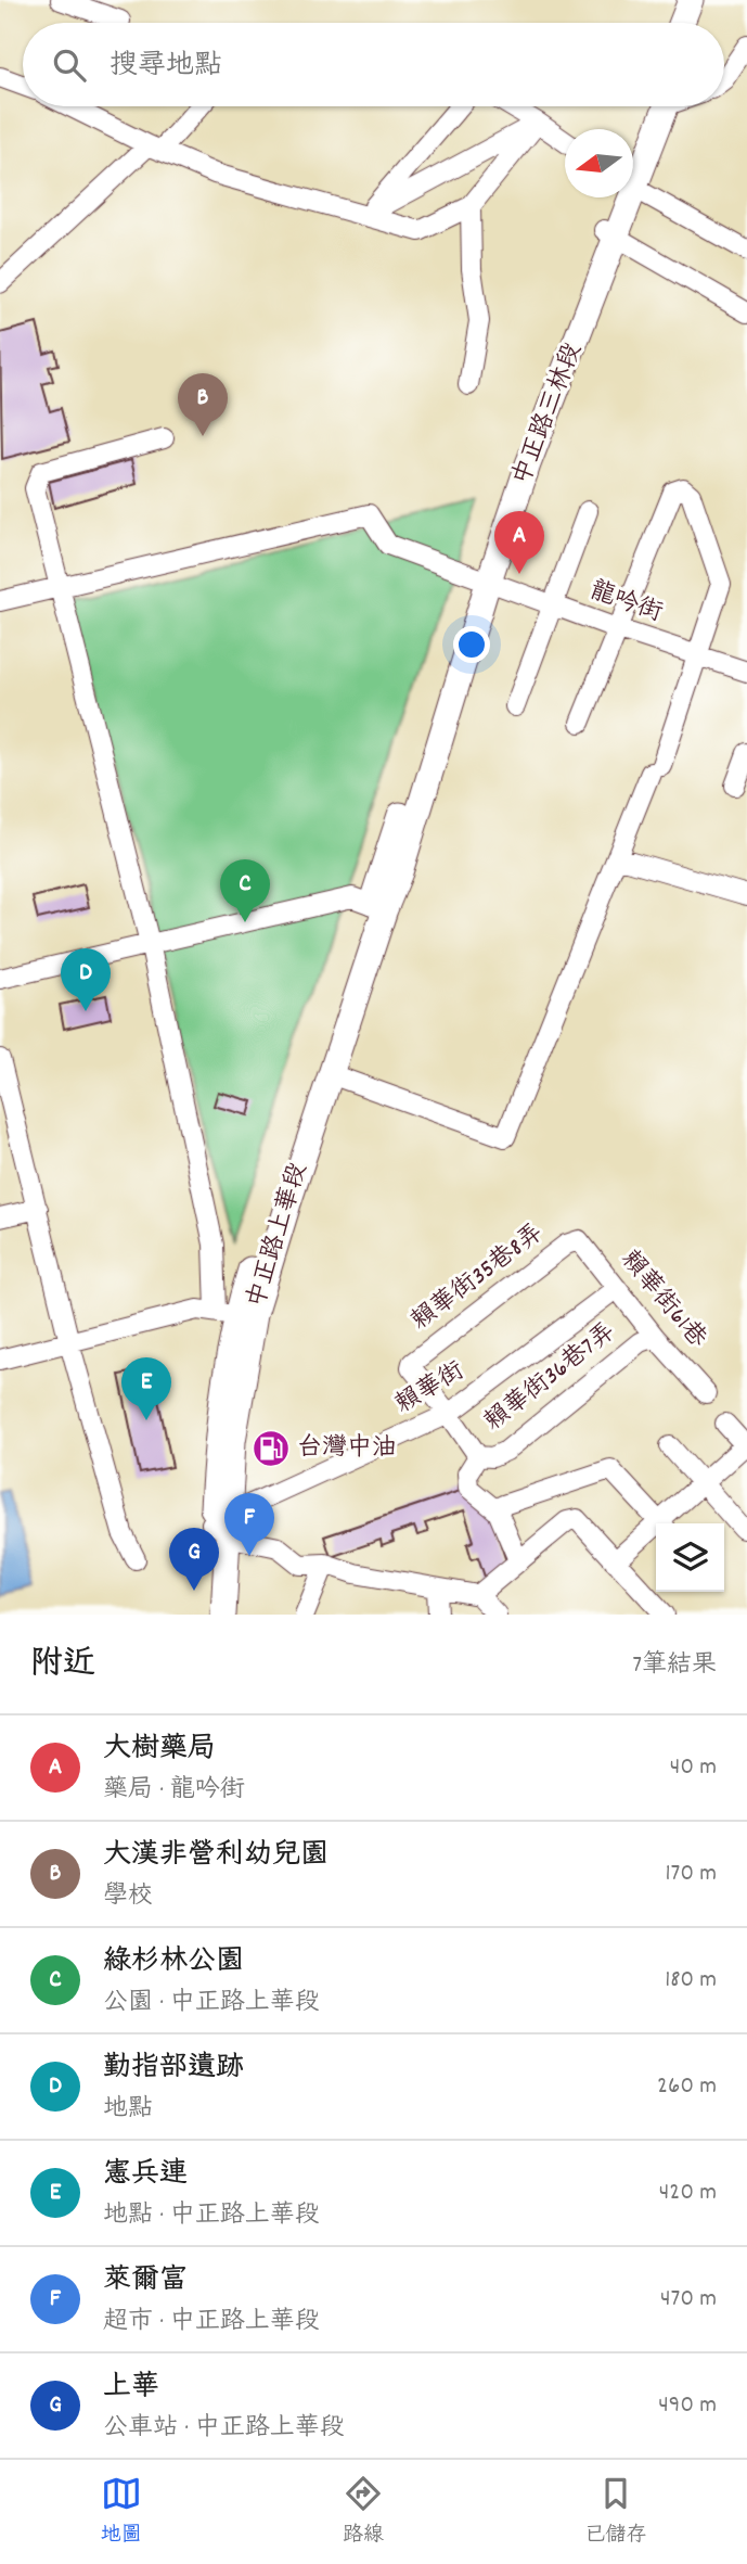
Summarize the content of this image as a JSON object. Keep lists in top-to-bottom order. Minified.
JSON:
{"streets":{"main road":["中正路三林段","中正路上華段"],"street":["龍吟街","賴華街35巷8弄","賴華街61巷","賴華街36巷7弄","賴華街"]},"crossings":[["中正路三林段","龍吟街"],["中正路三林段","中正路上華段"],["中正路上華段","賴華街"],["賴華街35巷8弄","賴華街61巷"],["賴華街35巷8弄","賴華街"],["賴華街61巷","賴華街36巷7弄"],["賴華街61巷","賴華街"]],"places":{"fuel station":["台灣中油"]},"north":"left","page":{"search":"搜尋地點","pins":["B","A","C","D","E","F","G"],"heading":["附近","7筆結果"],"list":[{"mark":"A","name":"大樹藥局","note":"藥局 · 龍吟街","value":"40 m"},{"mark":"B","name":"大漢非營利幼兒園","note":"學校","value":"170 m"},{"mark":"C","name":"綠杉林公園","note":"公園 · 中正路上華段","value":"180 m"},{"mark":"D","name":"勤指部遺跡","note":"地點","value":"260 m"},{"mark":"E","name":"憲兵連","note":"地點 · 中正路上華段","value":"420 m"},{"mark":"F","name":"萊爾富","note":"超市 · 中正路上華段","value":"470 m"},{"mark":"G","name":"上華","note":"公車站 · 中正路上華段","value":"490 m"}],"nav":["地圖","路線","已儲存"]}}
